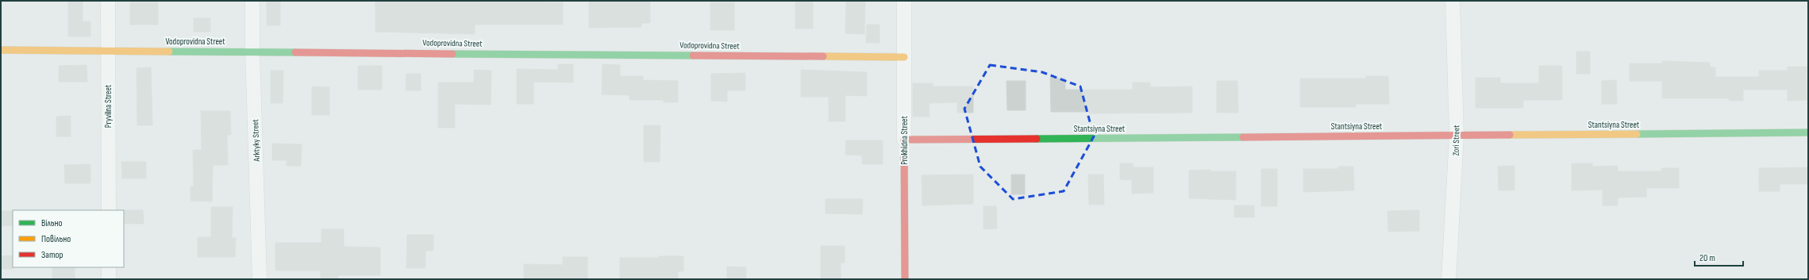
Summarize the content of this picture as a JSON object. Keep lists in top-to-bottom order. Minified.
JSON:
{"streets":{"street":["Vodoprovidna Street","Pryvilna Street","Stantsiyna Street","Arktyky Street","Prokhidna Street","Zori Street"]},"crossings":[["Vodoprovidna Street","Pryvilna Street"],["Vodoprovidna Street","Arktyky Street"],["Vodoprovidna Street","Prokhidna Street"],["Stantsiyna Street","Prokhidna Street"],["Stantsiyna Street","Zori Street"]],"legend":["Вільно","Повільно","Затор"],"scale_bar":"20 m"}
